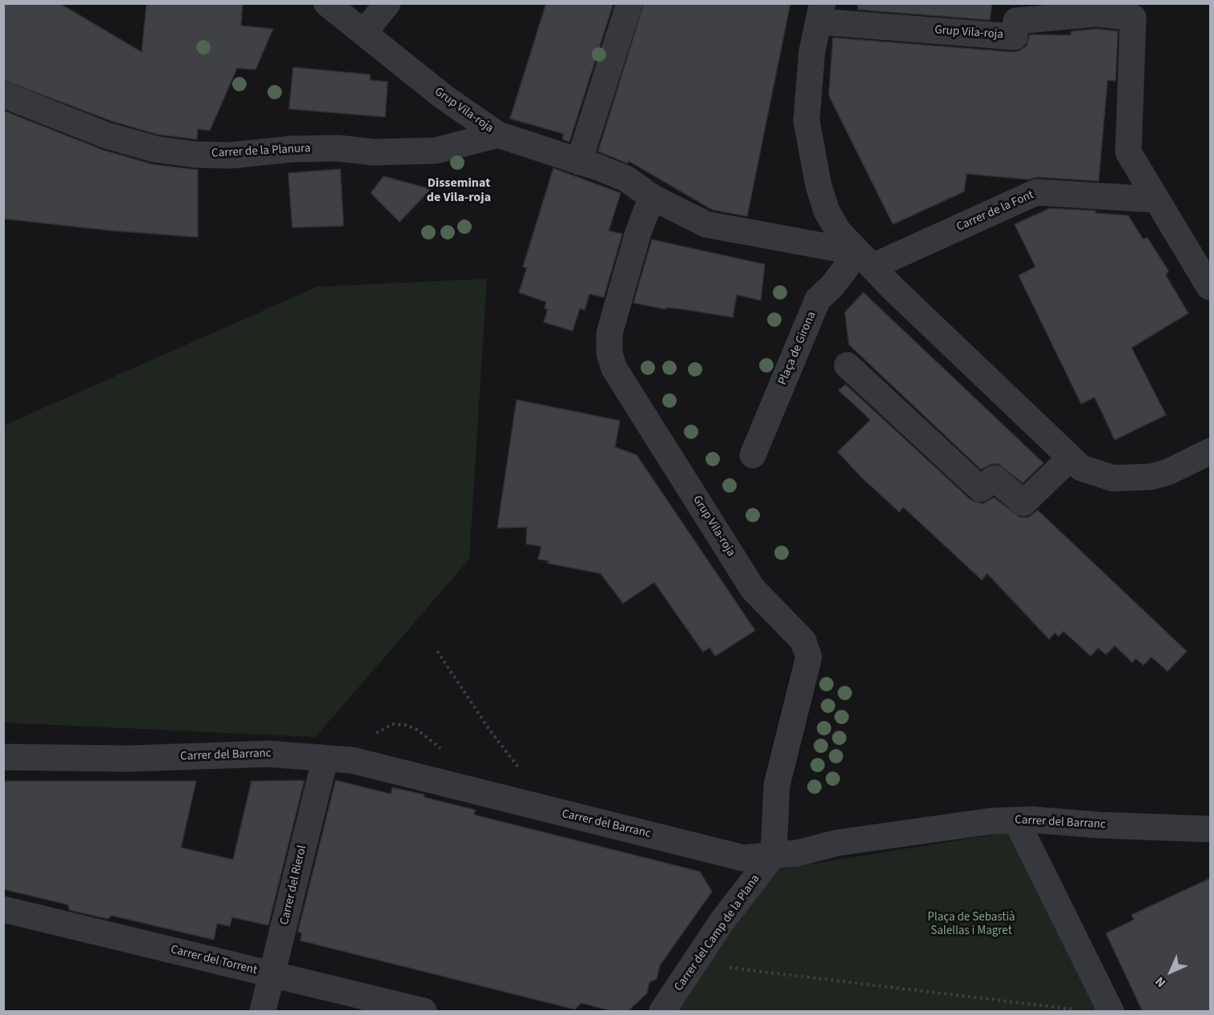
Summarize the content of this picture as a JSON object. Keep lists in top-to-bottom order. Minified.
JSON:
{"streets":{"street":["Grup Vila-roja","Carrer de la Planura","Carrer de la Font","Plaça de Girona","Carrer del Barranc","Carrer del Rierol","Carrer del Camp de la Plana","Carrer del Torrent"]},"crossings":[["Grup Vila-roja","Carrer de la Planura"],["Grup Vila-roja","Carrer de la Font"],["Grup Vila-roja","Plaça de Girona"],["Grup Vila-roja","Carrer del Barranc"],["Grup Vila-roja","Carrer del Camp de la Plana"],["Carrer de la Font","Plaça de Girona"],["Carrer del Barranc","Carrer del Rierol"],["Carrer del Barranc","Carrer del Camp de la Plana"],["Carrer del Rierol","Carrer del Torrent"]],"districts":["Disseminat de Vila-roja"],"parks":["Plaça de Sebastià Salellas i Magret"],"north":"bottom left"}
